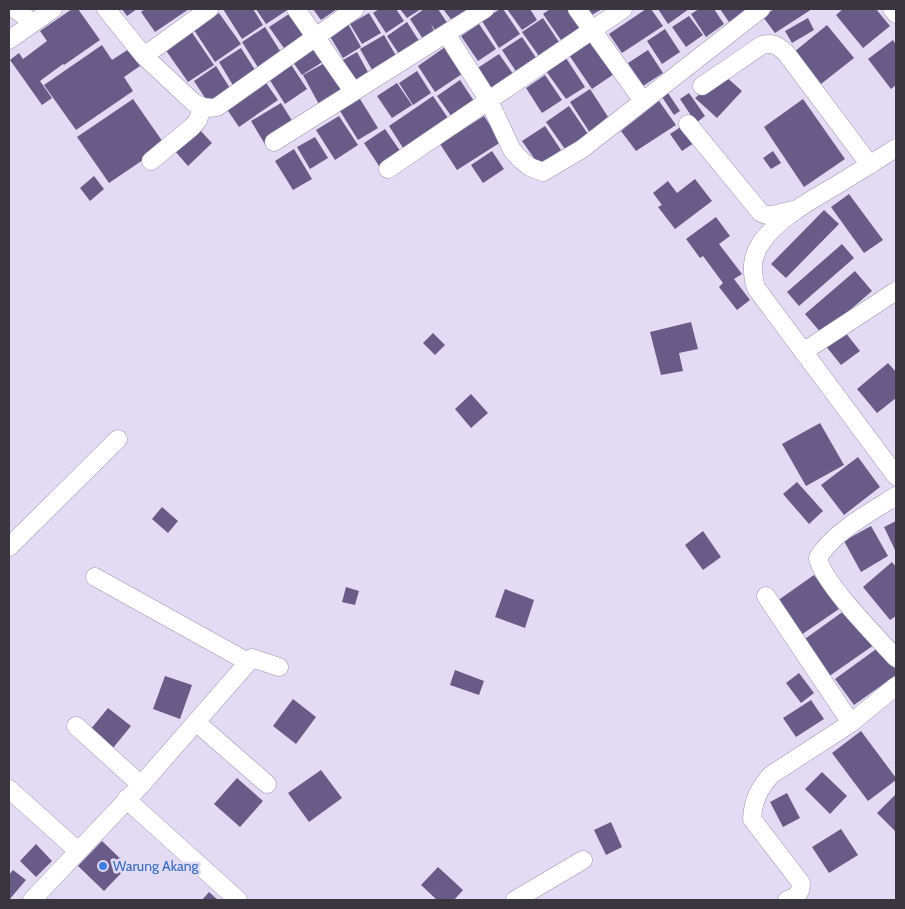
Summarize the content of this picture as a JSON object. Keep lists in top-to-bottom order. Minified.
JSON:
{"places":["Warung Akang"]}
